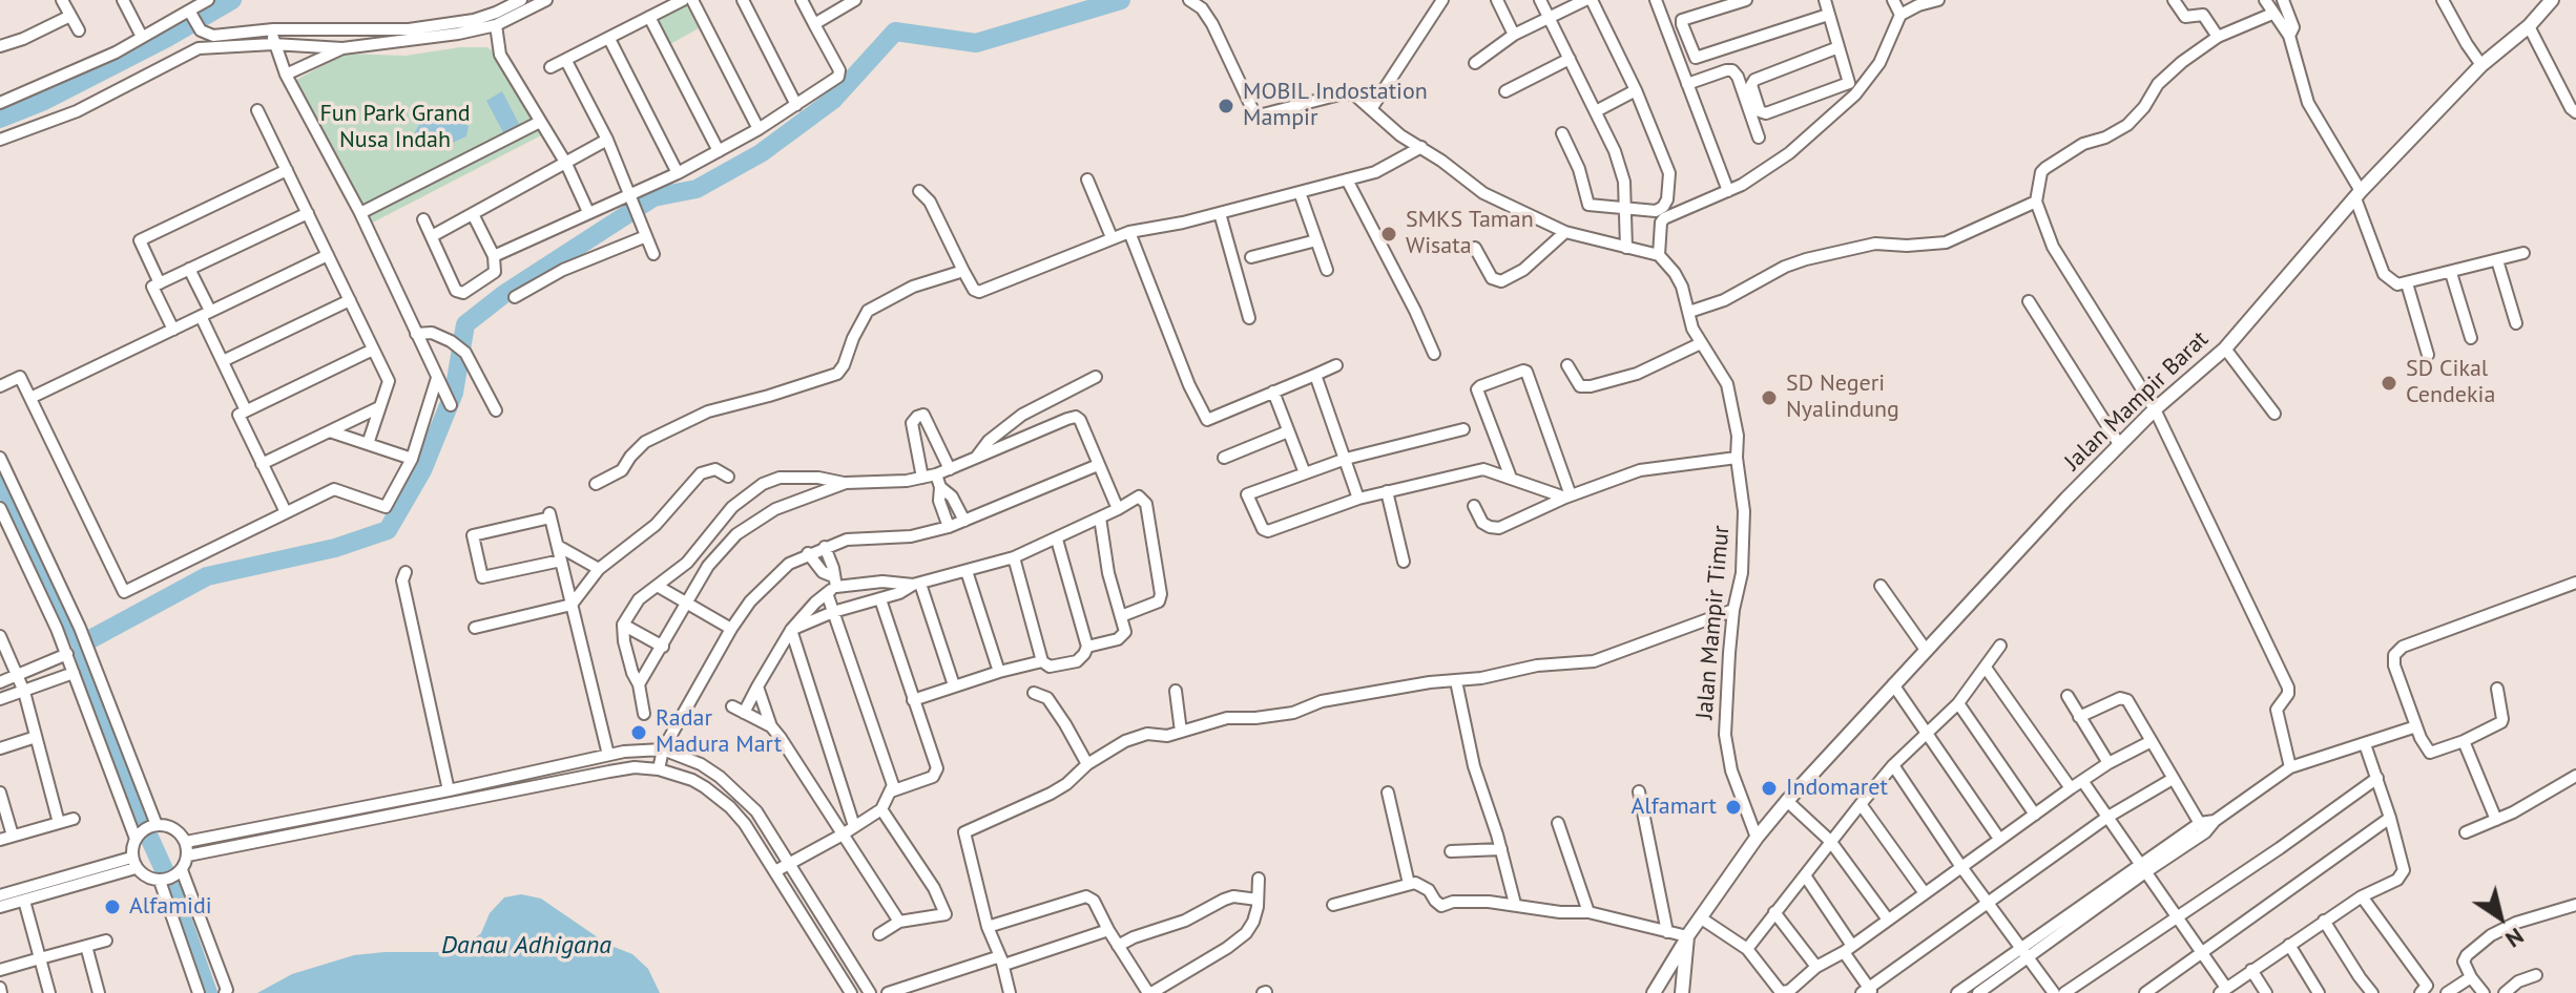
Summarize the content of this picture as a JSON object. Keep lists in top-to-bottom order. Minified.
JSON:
{"streets":{"street":["Jalan Mampir Barat","Jalan Mampir Timur"]},"crossings":[["Jalan Mampir Barat","Jalan Mampir Timur"]],"water":["Danau Adhigana"],"parks":["Fun Park Grand Nusa Indah"],"places":["MOBIL Indostation Mampir","SMKS Taman Wisata","SD Cikal Cendekia","SD Negeri Nyalindung","Radar Madura Mart","Indomaret","Alfamart","Alfamidi"],"north":"bottom right"}
